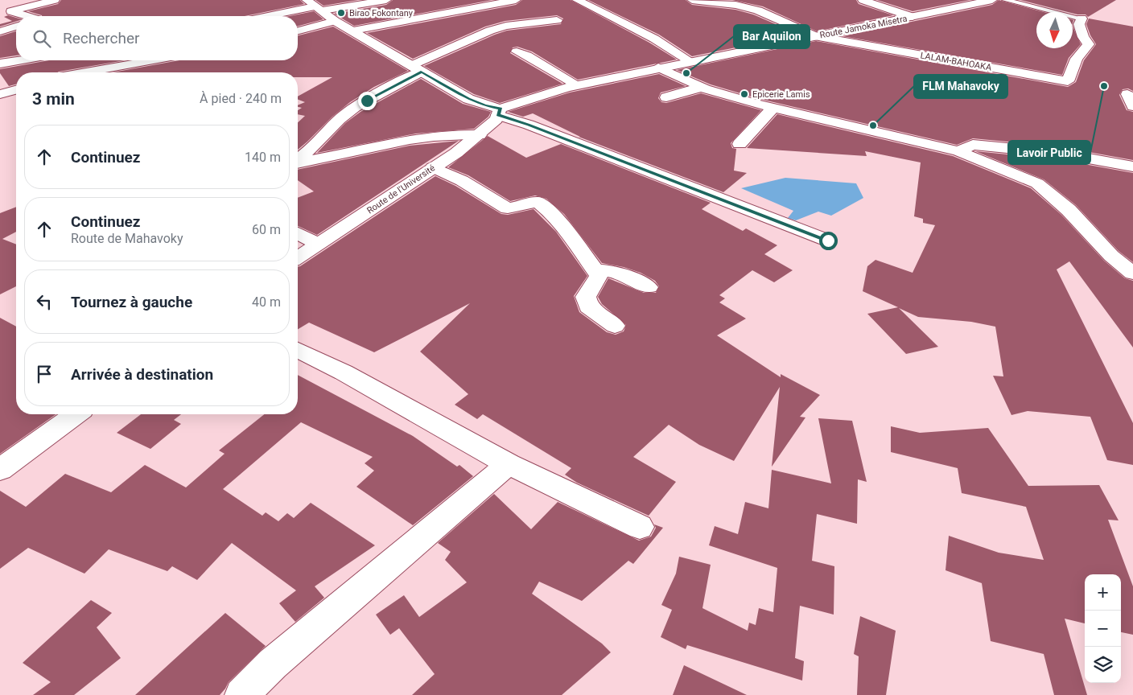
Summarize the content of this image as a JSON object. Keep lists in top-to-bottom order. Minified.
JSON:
{"streets":{"street":["Route Jamoka Misetra","LALAM-BAHOAKA","Route de l'Université"]},"crossings":[["Route Jamoka Misetra","LALAM-BAHOAKA"],["Route Jamoka Misetra","Route de l'Université"]],"places":["Birao Fokontany","Bar Aquilon","Lavoir Public","Epicerie Lamis","FLM Mahavoky"],"north":"bottom","page":{"search":"Rechercher","heading":["3 min","À pied · 240 m"],"list":[["Continuez","140 m"],["Continuez","Route de Mahavoky","60 m"],["Tournez à gauche","40 m"],"Arrivée à destination"],"map_buttons":["+","−"]}}
